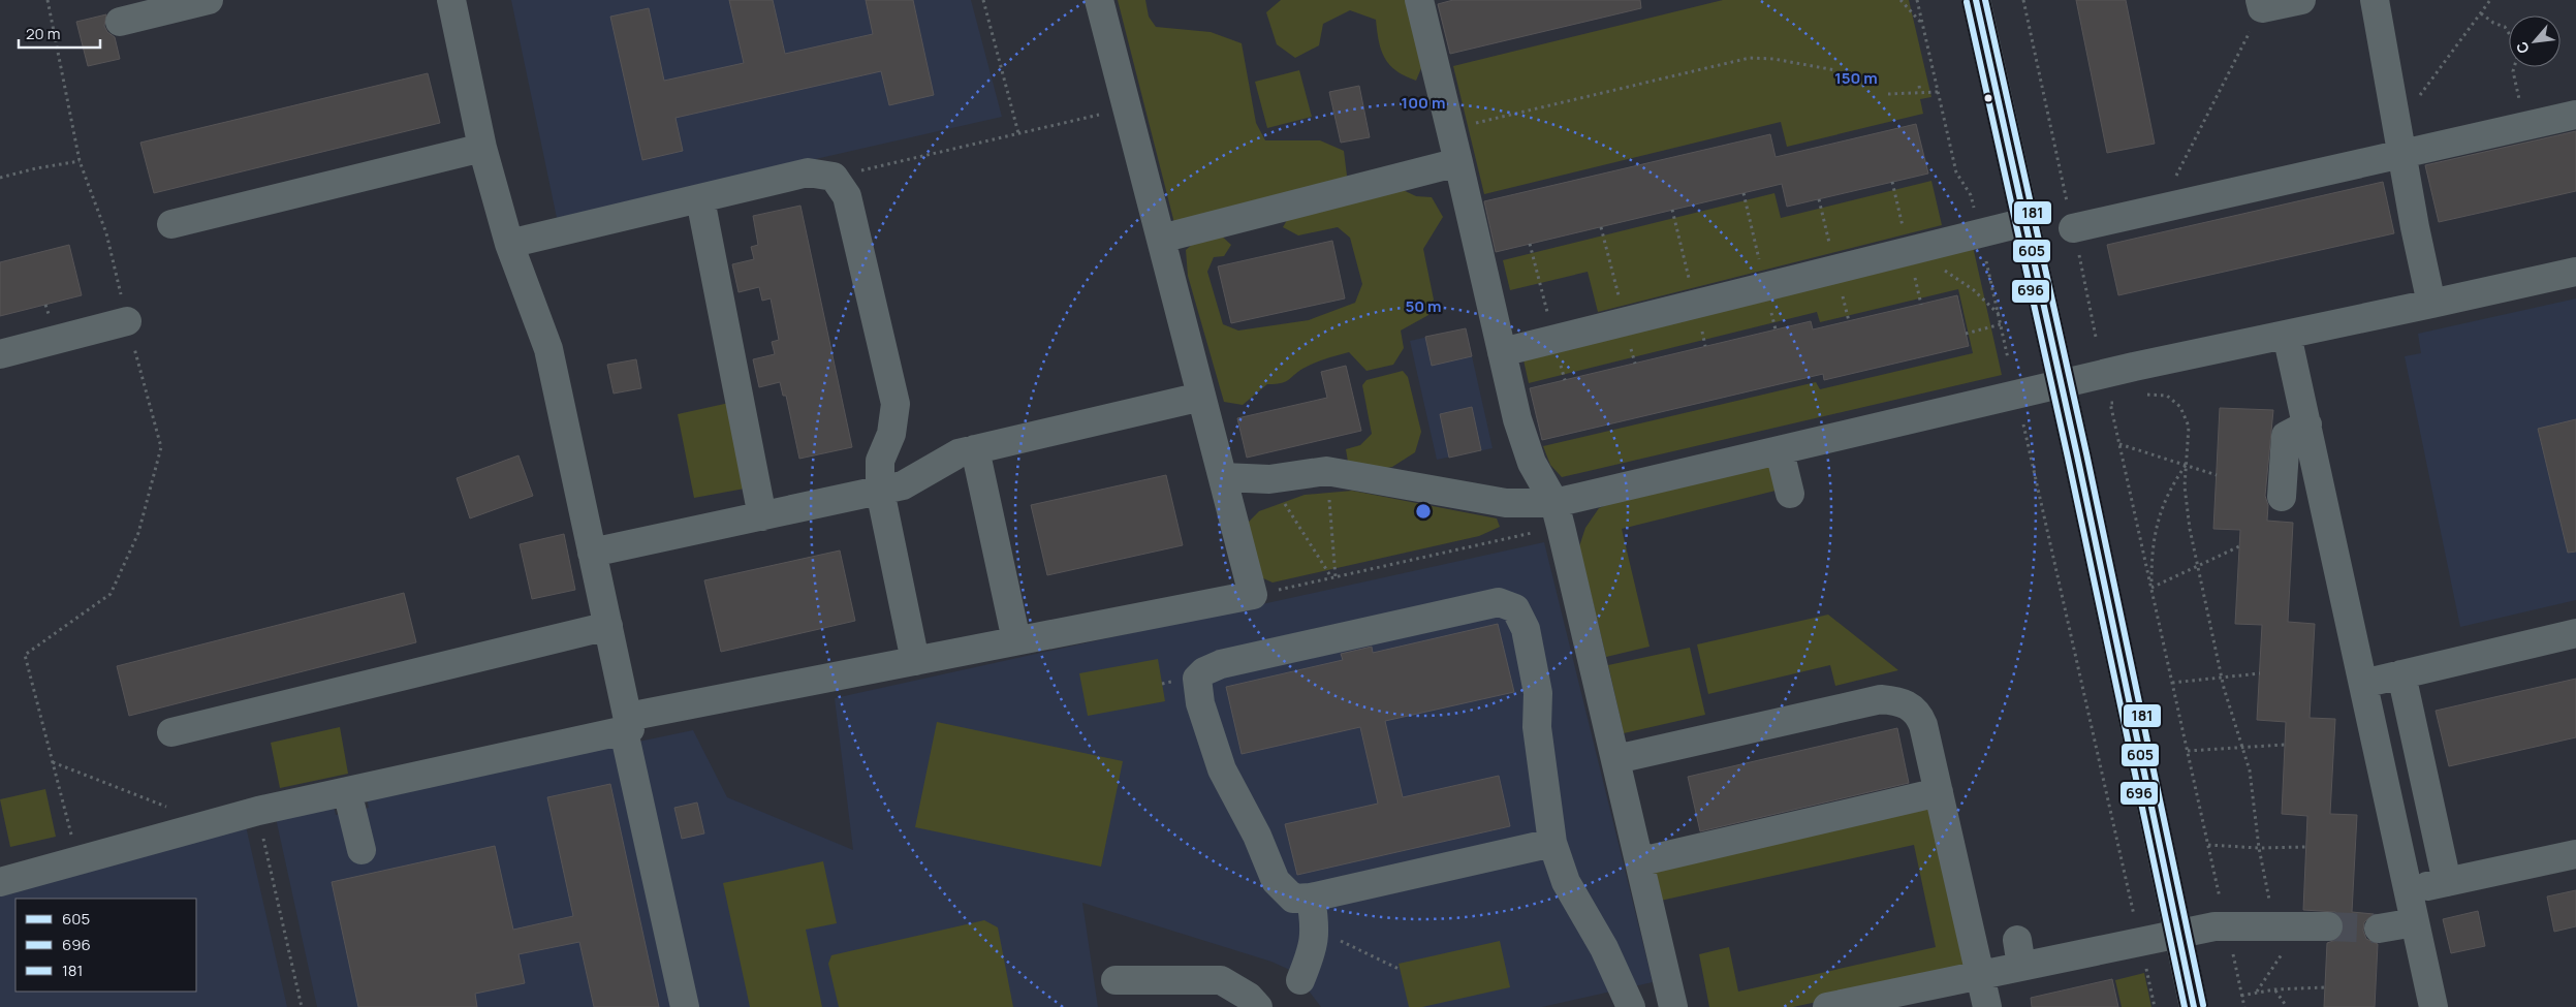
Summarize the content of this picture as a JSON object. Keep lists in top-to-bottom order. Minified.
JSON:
{"lines":["transit line 605","transit line 181","transit line 696"],"legend":["605","696","181"],"scale_bar":"20 m","north":"bottom left","rings":["150 m","100 m","50 m"]}
